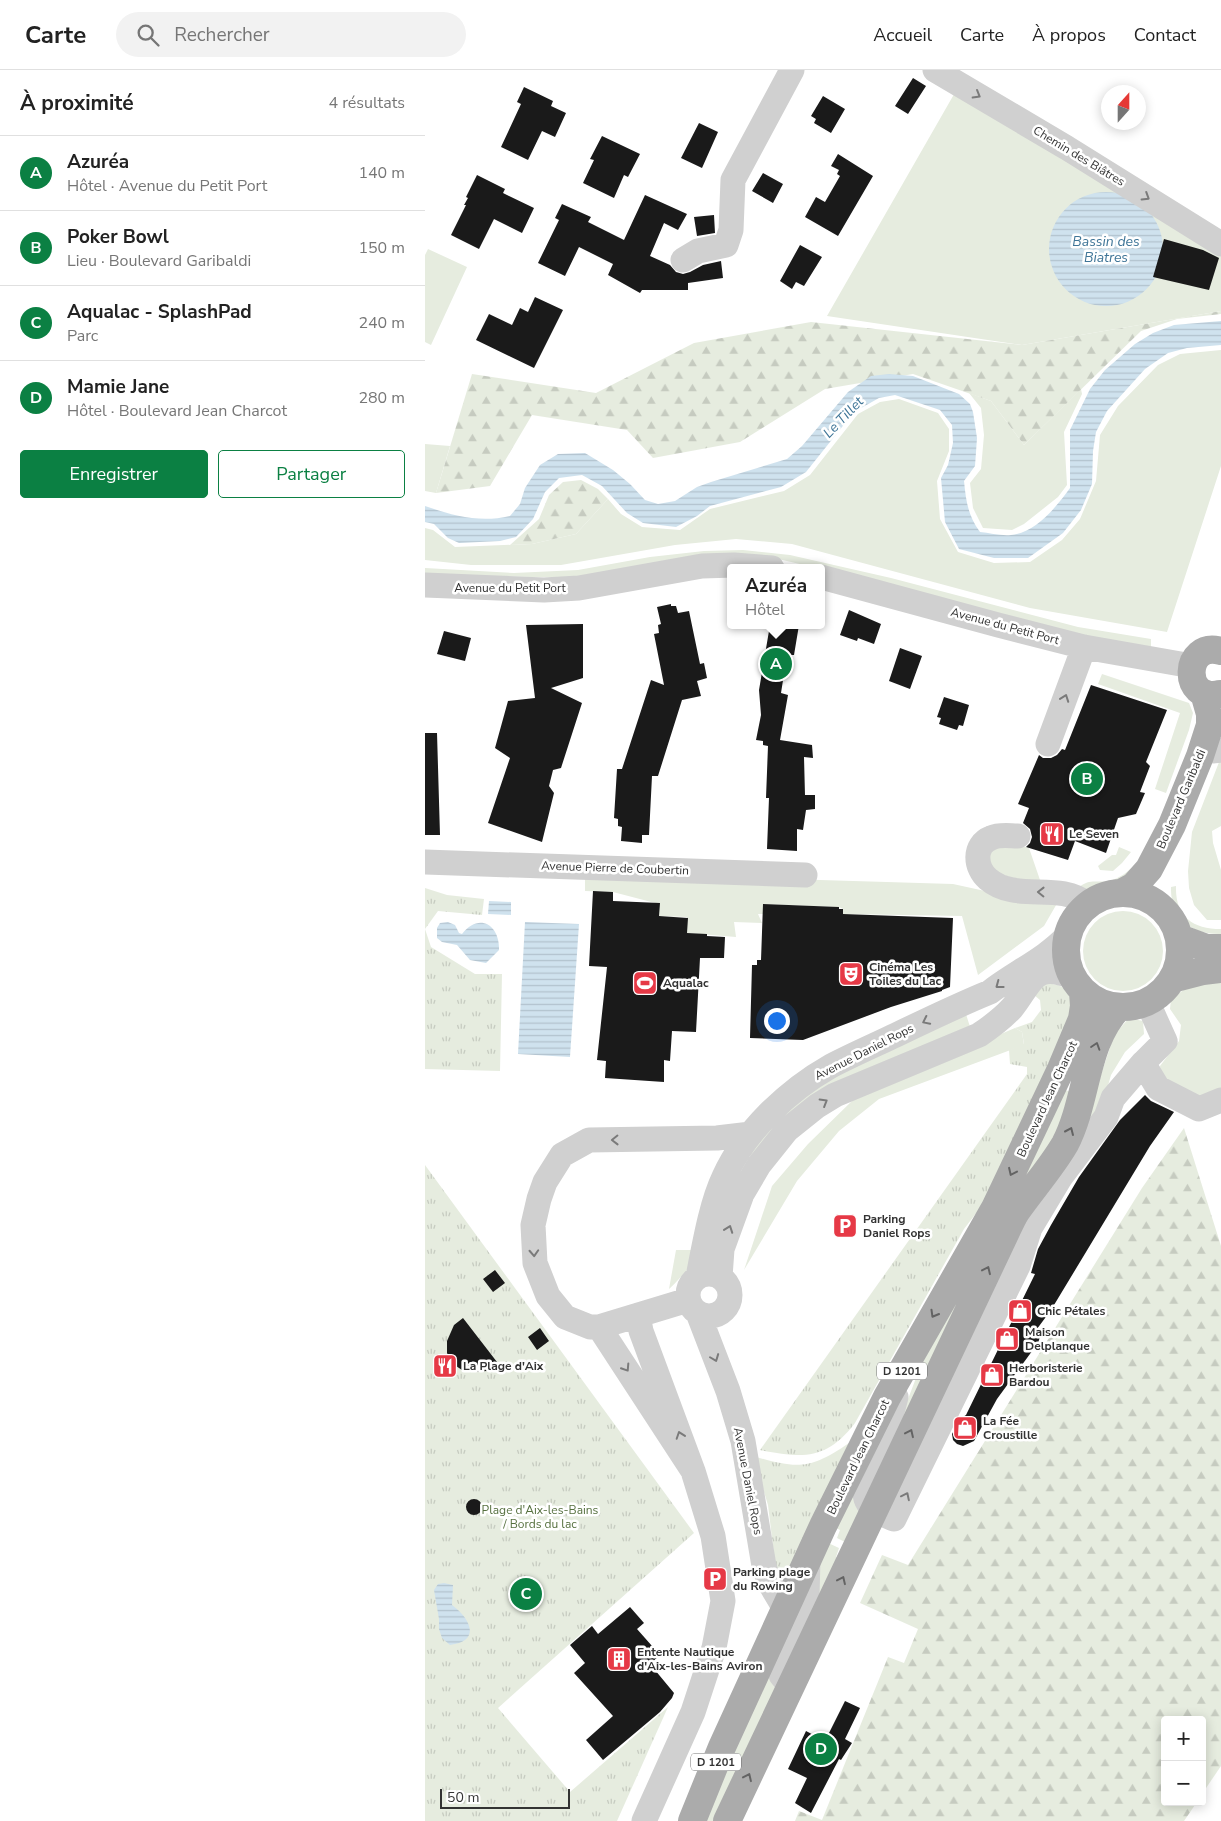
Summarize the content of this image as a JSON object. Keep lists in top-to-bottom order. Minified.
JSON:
{"streets":{"main road":["Boulevard Garibaldi","Boulevard Jean Charcot","D 1201"],"street":["Chemin des Biâtres","Avenue du Petit Port","Avenue Pierre de Coubertin","Avenue Daniel Rops"]},"crossings":[["Avenue du Petit Port","Boulevard Garibaldi"],["Boulevard Garibaldi","Avenue Daniel Rops"],["Boulevard Garibaldi","Boulevard Jean Charcot"],["Avenue Daniel Rops","Boulevard Jean Charcot"]],"one_way":["Chemin des Biâtres"],"water":["Bassin des Biatres","Le Tillet"],"parks":["Plage d'Aix-les-Bains / Bords du lac"],"places":{"restaurant":["Le Seven","La Plage d'Aix"],"theatre":["Cinéma Les Toiles du Lac"],"sports":["Aqualac"],"parking":["Parking Daniel Rops","Parking plage du Rowing"],"shop":["Chic Pétales","Maison Delplanque","Herboristerie Bardou","La Fée Croustille"],"building":["Entente Nautique d'Aix-les-Bains Aviron"]},"scale_bar":"50 m","north":"top","page":{"header":"Carte","search":"Rechercher","nav":["Accueil","Carte","À propos","Contact"],"heading":["À proximité","4 résultats"],"list":[{"mark":"A","name":"Azuréa","note":"Hôtel · Avenue du Petit Port","value":"140 m"},{"mark":"B","name":"Poker Bowl","note":"Lieu · Boulevard Garibaldi","value":"150 m"},{"mark":"C","name":"Aqualac - SplashPad","note":"Parc","value":"240 m"},{"mark":"D","name":"Mamie Jane","note":"Hôtel · Boulevard Jean Charcot","value":"280 m"}],"buttons":["Enregistrer","Partager"],"popup":["Azuréa","Hôtel"],"pins":["A","B","C","D"],"map_buttons":["+","−"],"scale":"50 m"}}
